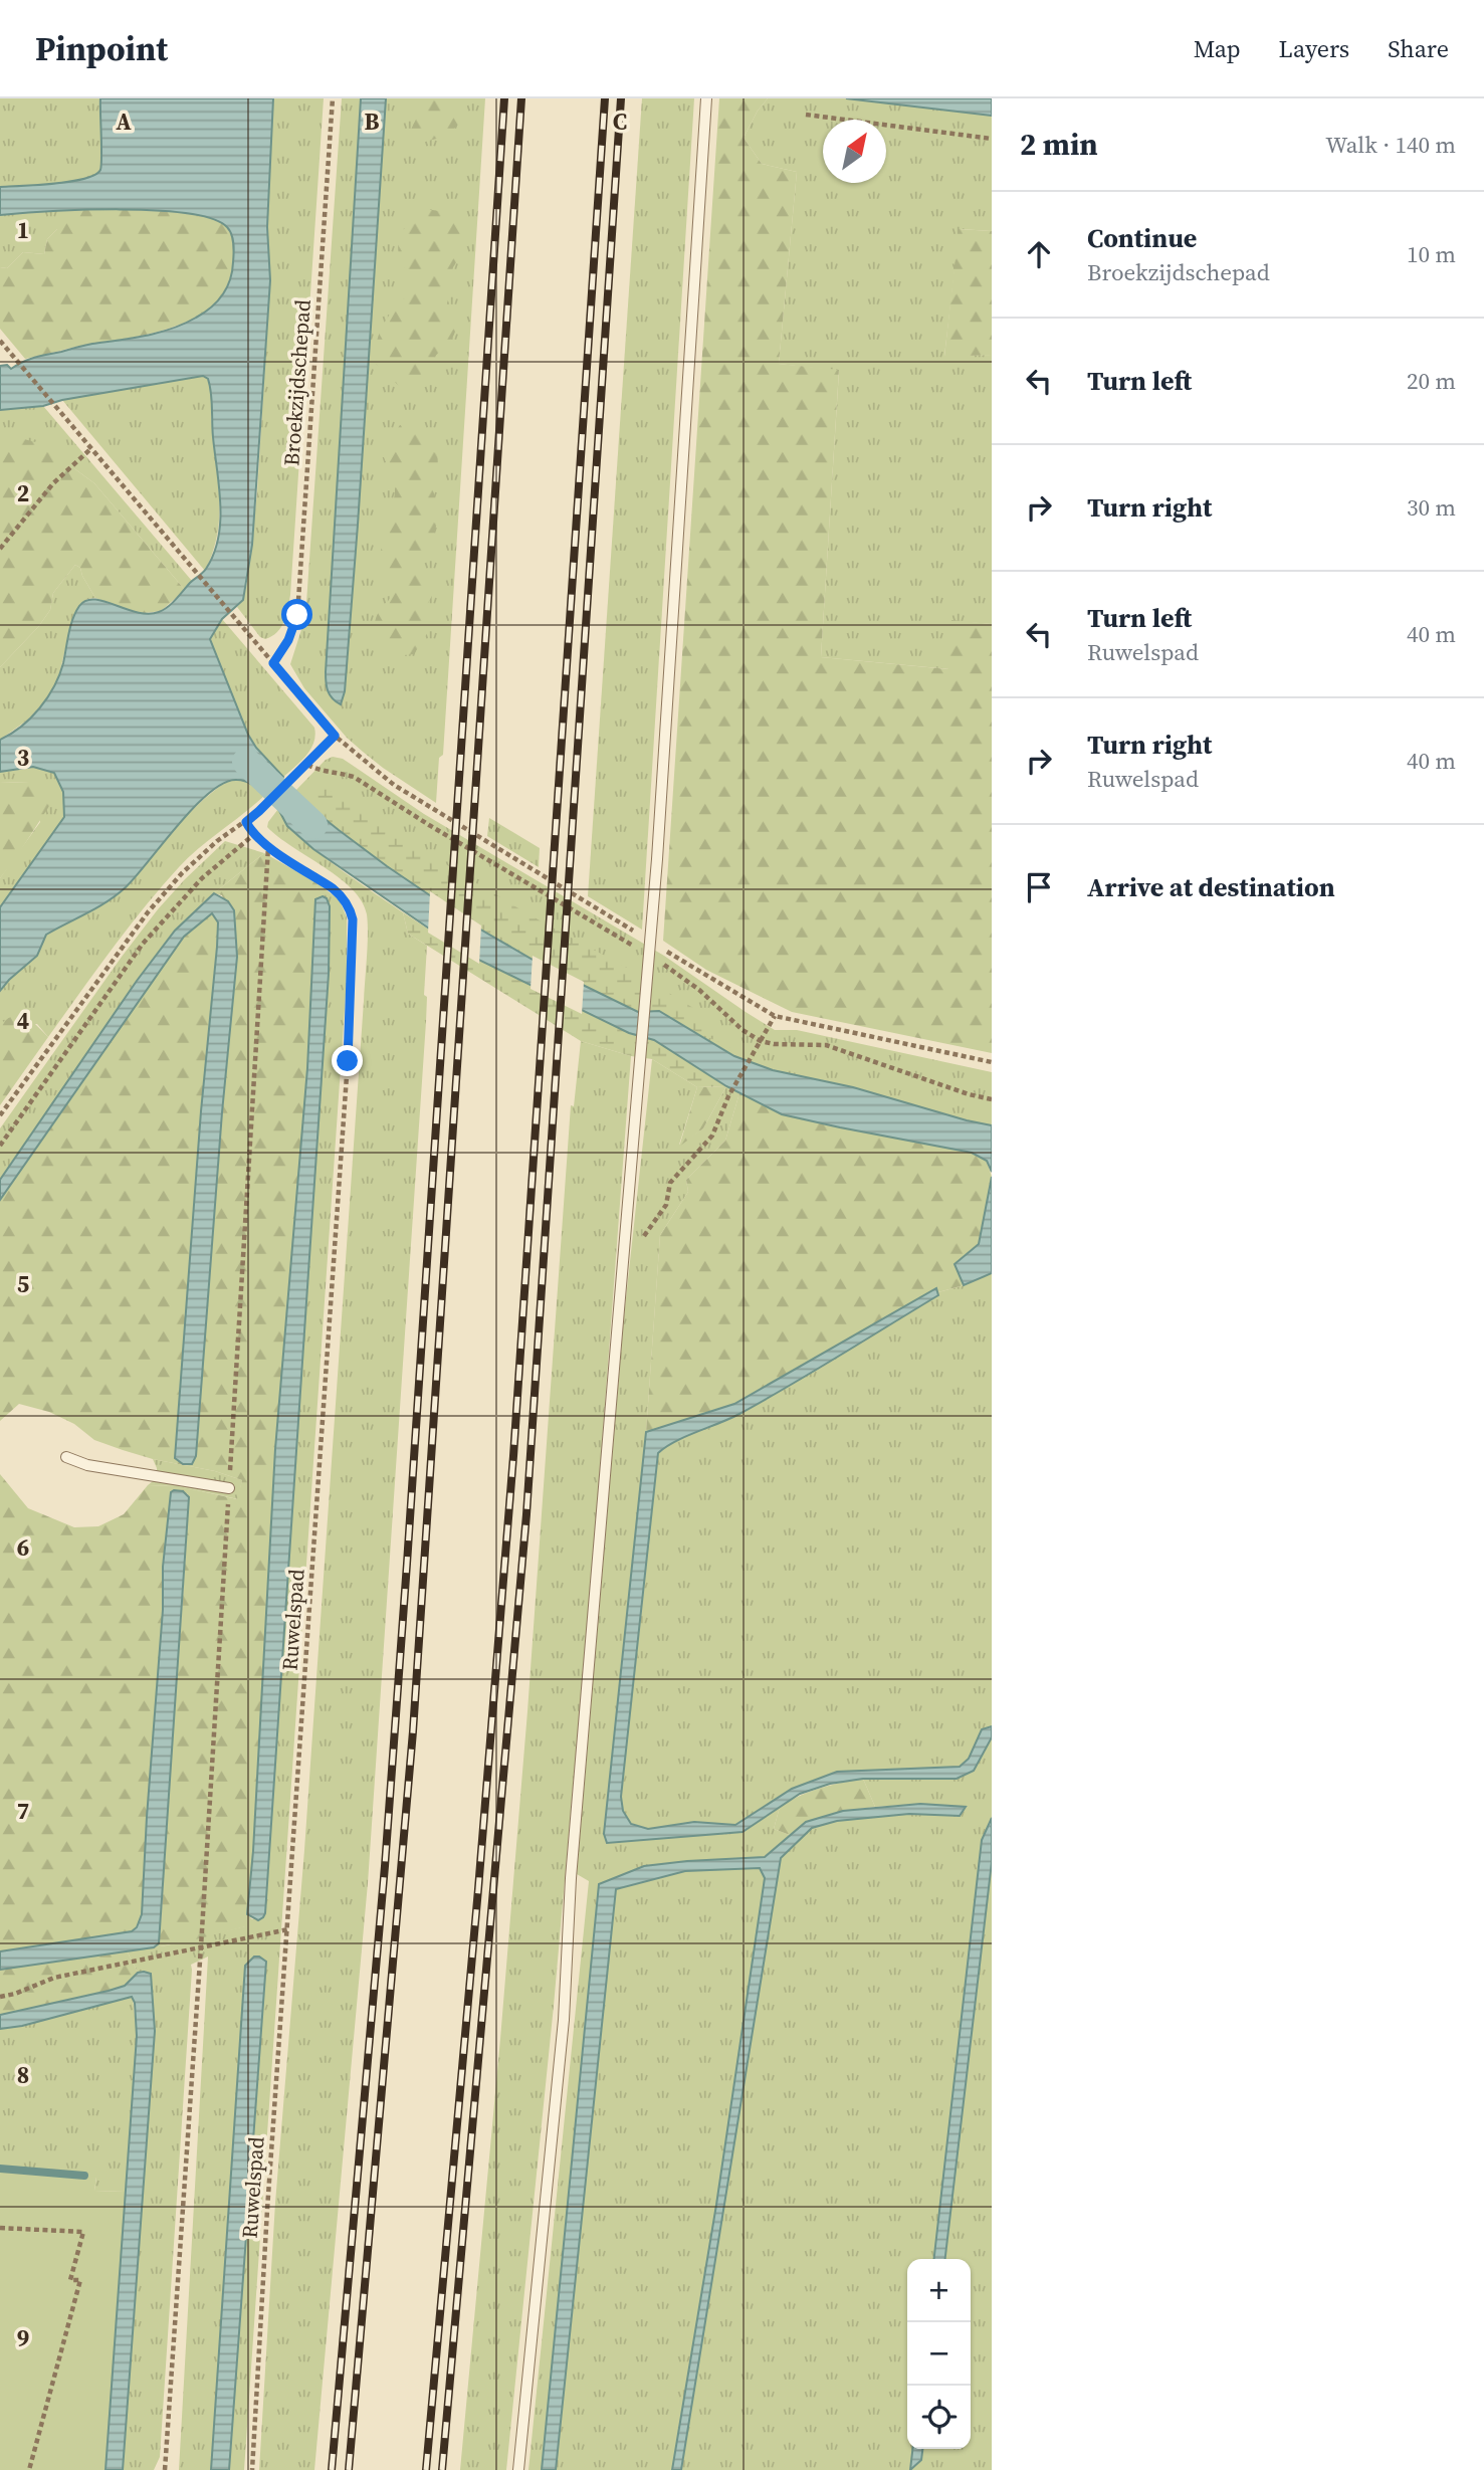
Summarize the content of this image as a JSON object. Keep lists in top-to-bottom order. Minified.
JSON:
{"streets":{"path":["Broekzijdschepad","Ruwelspad"]},"north":"top right","page":{"header":"Pinpoint","nav":["Map","Layers","Share"],"heading":["2 min","Walk · 140 m"],"list":[["Continue","Broekzijdschepad","10 m"],["Turn left","20 m"],["Turn right","30 m"],["Turn left","Ruwelspad","40 m"],["Turn right","Ruwelspad","40 m"],"Arrive at destination"],"map_buttons":["+","−"]},"grid":{"columns":["A","B","C"],"rows":["1","2","3","4","5","6","7","8","9"]}}
